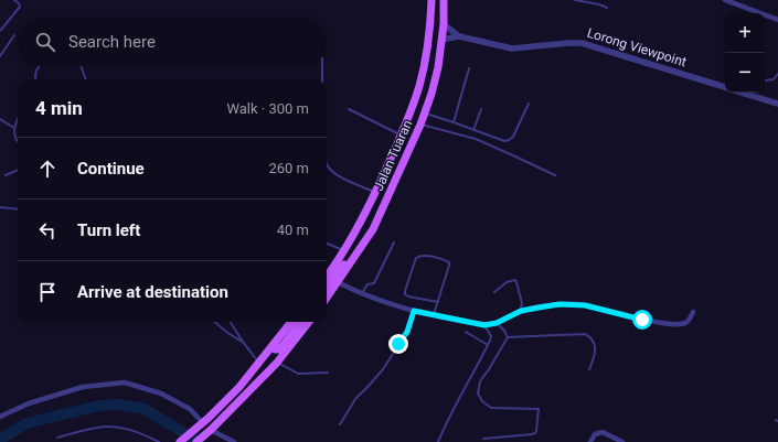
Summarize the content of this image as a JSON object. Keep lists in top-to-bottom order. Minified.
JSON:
{"streets":{"main road":["Jalan Tuaran"],"street":["Lorong Viewpoint"]},"page":{"map_buttons":["+","−"],"search":"Search here","heading":["4 min","Walk · 300 m"],"list":[["Continue","260 m"],["Turn left","40 m"],"Arrive at destination"]}}
